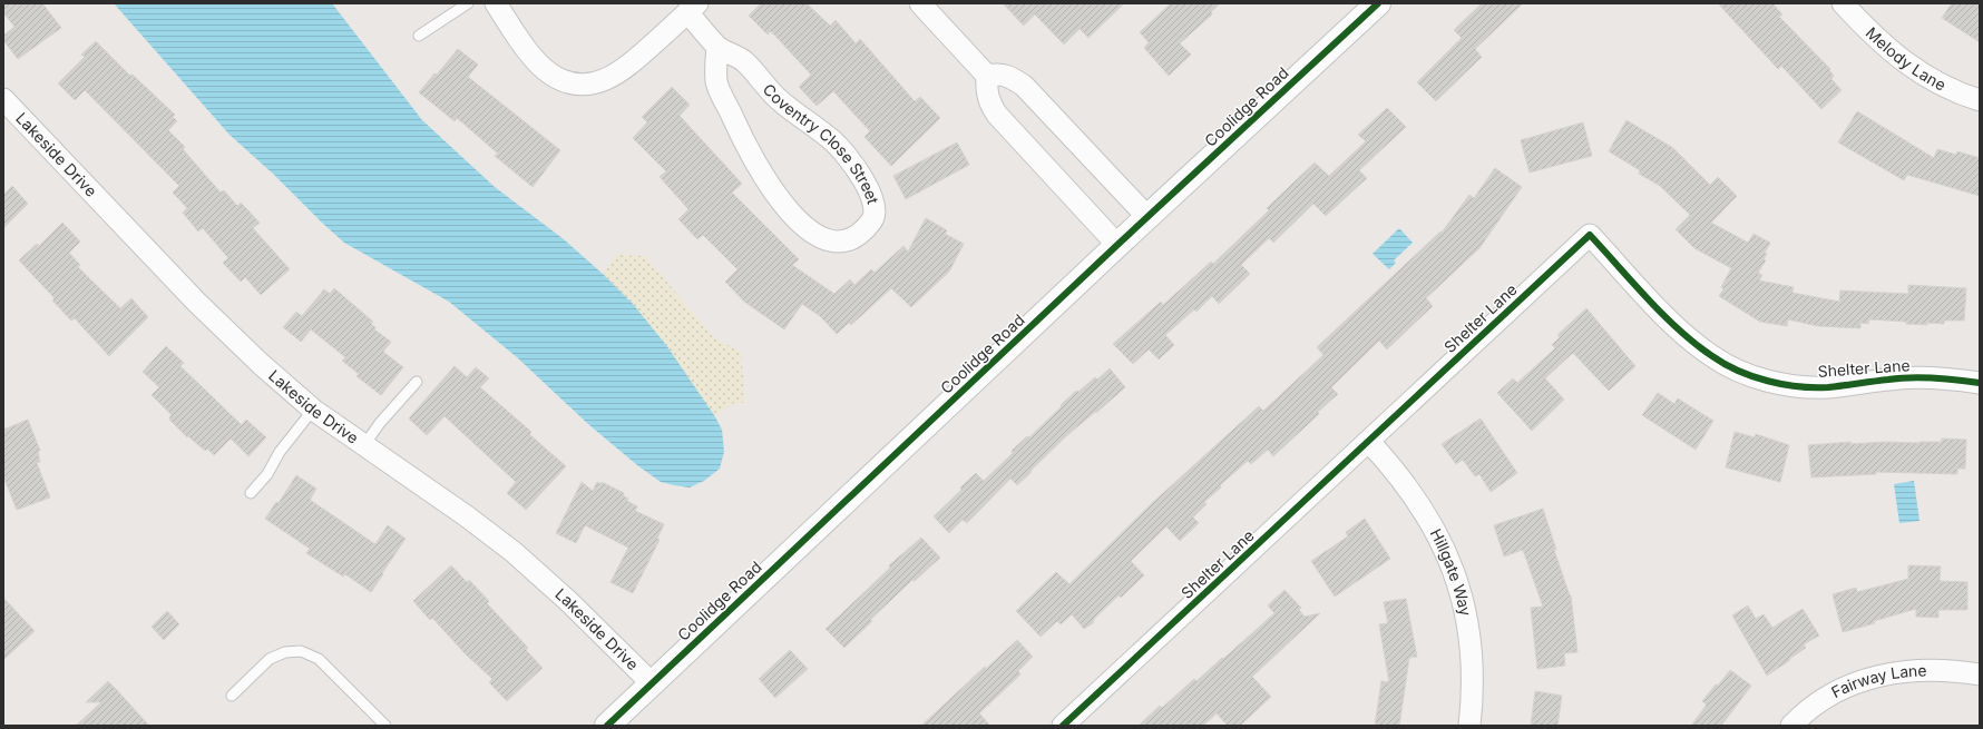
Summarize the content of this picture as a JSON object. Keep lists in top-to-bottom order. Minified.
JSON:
{"streets":{"street":["Melody Lane","Coolidge Road","Coventry Close Street","Lakeside Drive","Shelter Lane","Hillgate Way","Fairway Lane"]},"crossings":[["Coolidge Road","Lakeside Drive"],["Shelter Lane","Hillgate Way"]]}
